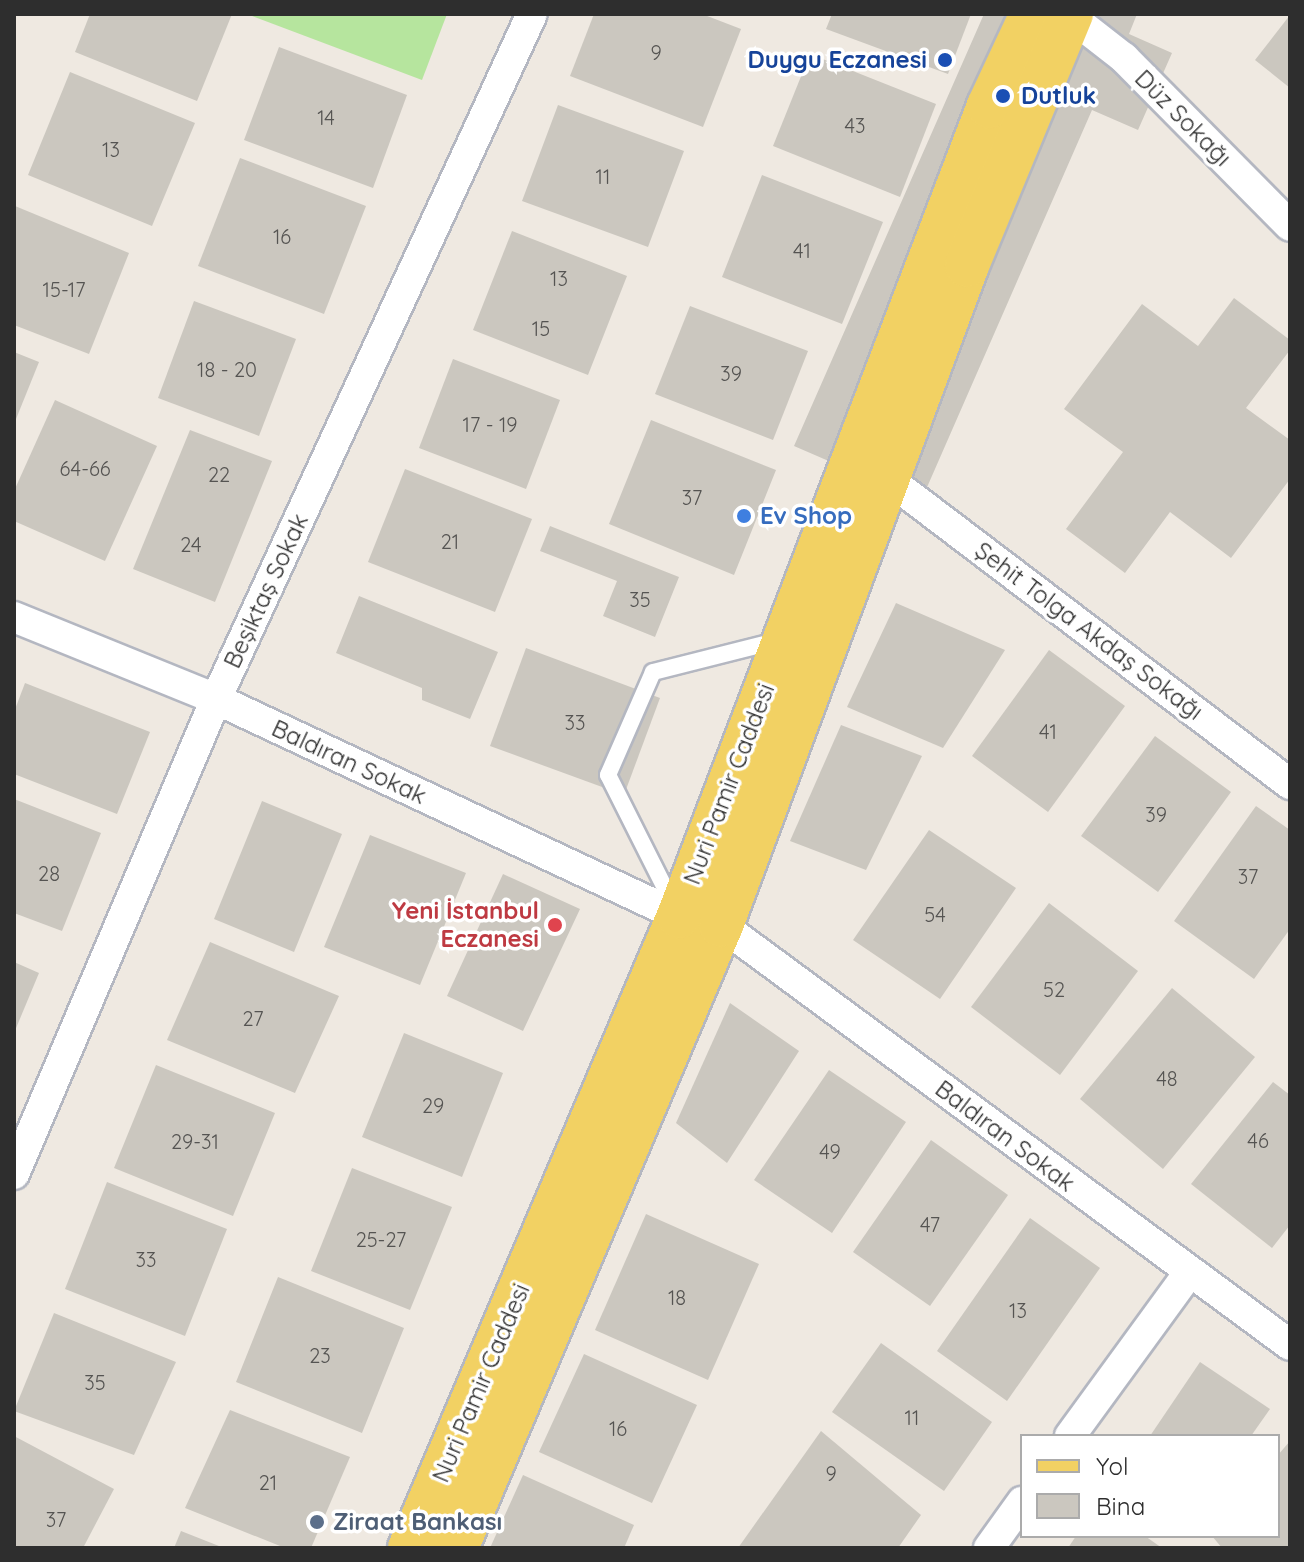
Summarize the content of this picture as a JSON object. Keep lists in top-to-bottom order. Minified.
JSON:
{"streets":{"main road":["Nuri Pamir Caddesi"],"street":["Düz Sokağı","Beşiktaş Sokak","Şehit Tolga Akdaş Sokağı","Baldıran Sokak"]},"crossings":[["Düz Sokağı","Nuri Pamir Caddesi"],["Beşiktaş Sokak","Baldıran Sokak"],["Şehit Tolga Akdaş Sokağı","Nuri Pamir Caddesi"],["Baldıran Sokak","Nuri Pamir Caddesi"]],"places":["Duygu Eczanesi","Dutluk","Ev Shop","Yeni İstanbul Eczanesi","Ziraat Bankası"],"house_numbers":["9","14","43","13","11","16","41","13","15-17","15","18 - 20","39","17 - 19","64-66","22","37","21","24","35","33","41","39","28","37","54","52","27","48","29","46","29-31","49","47","25-27","33","18","13","23","35","11","16","9","21","37"],"legend":["Yol","Bina"]}
